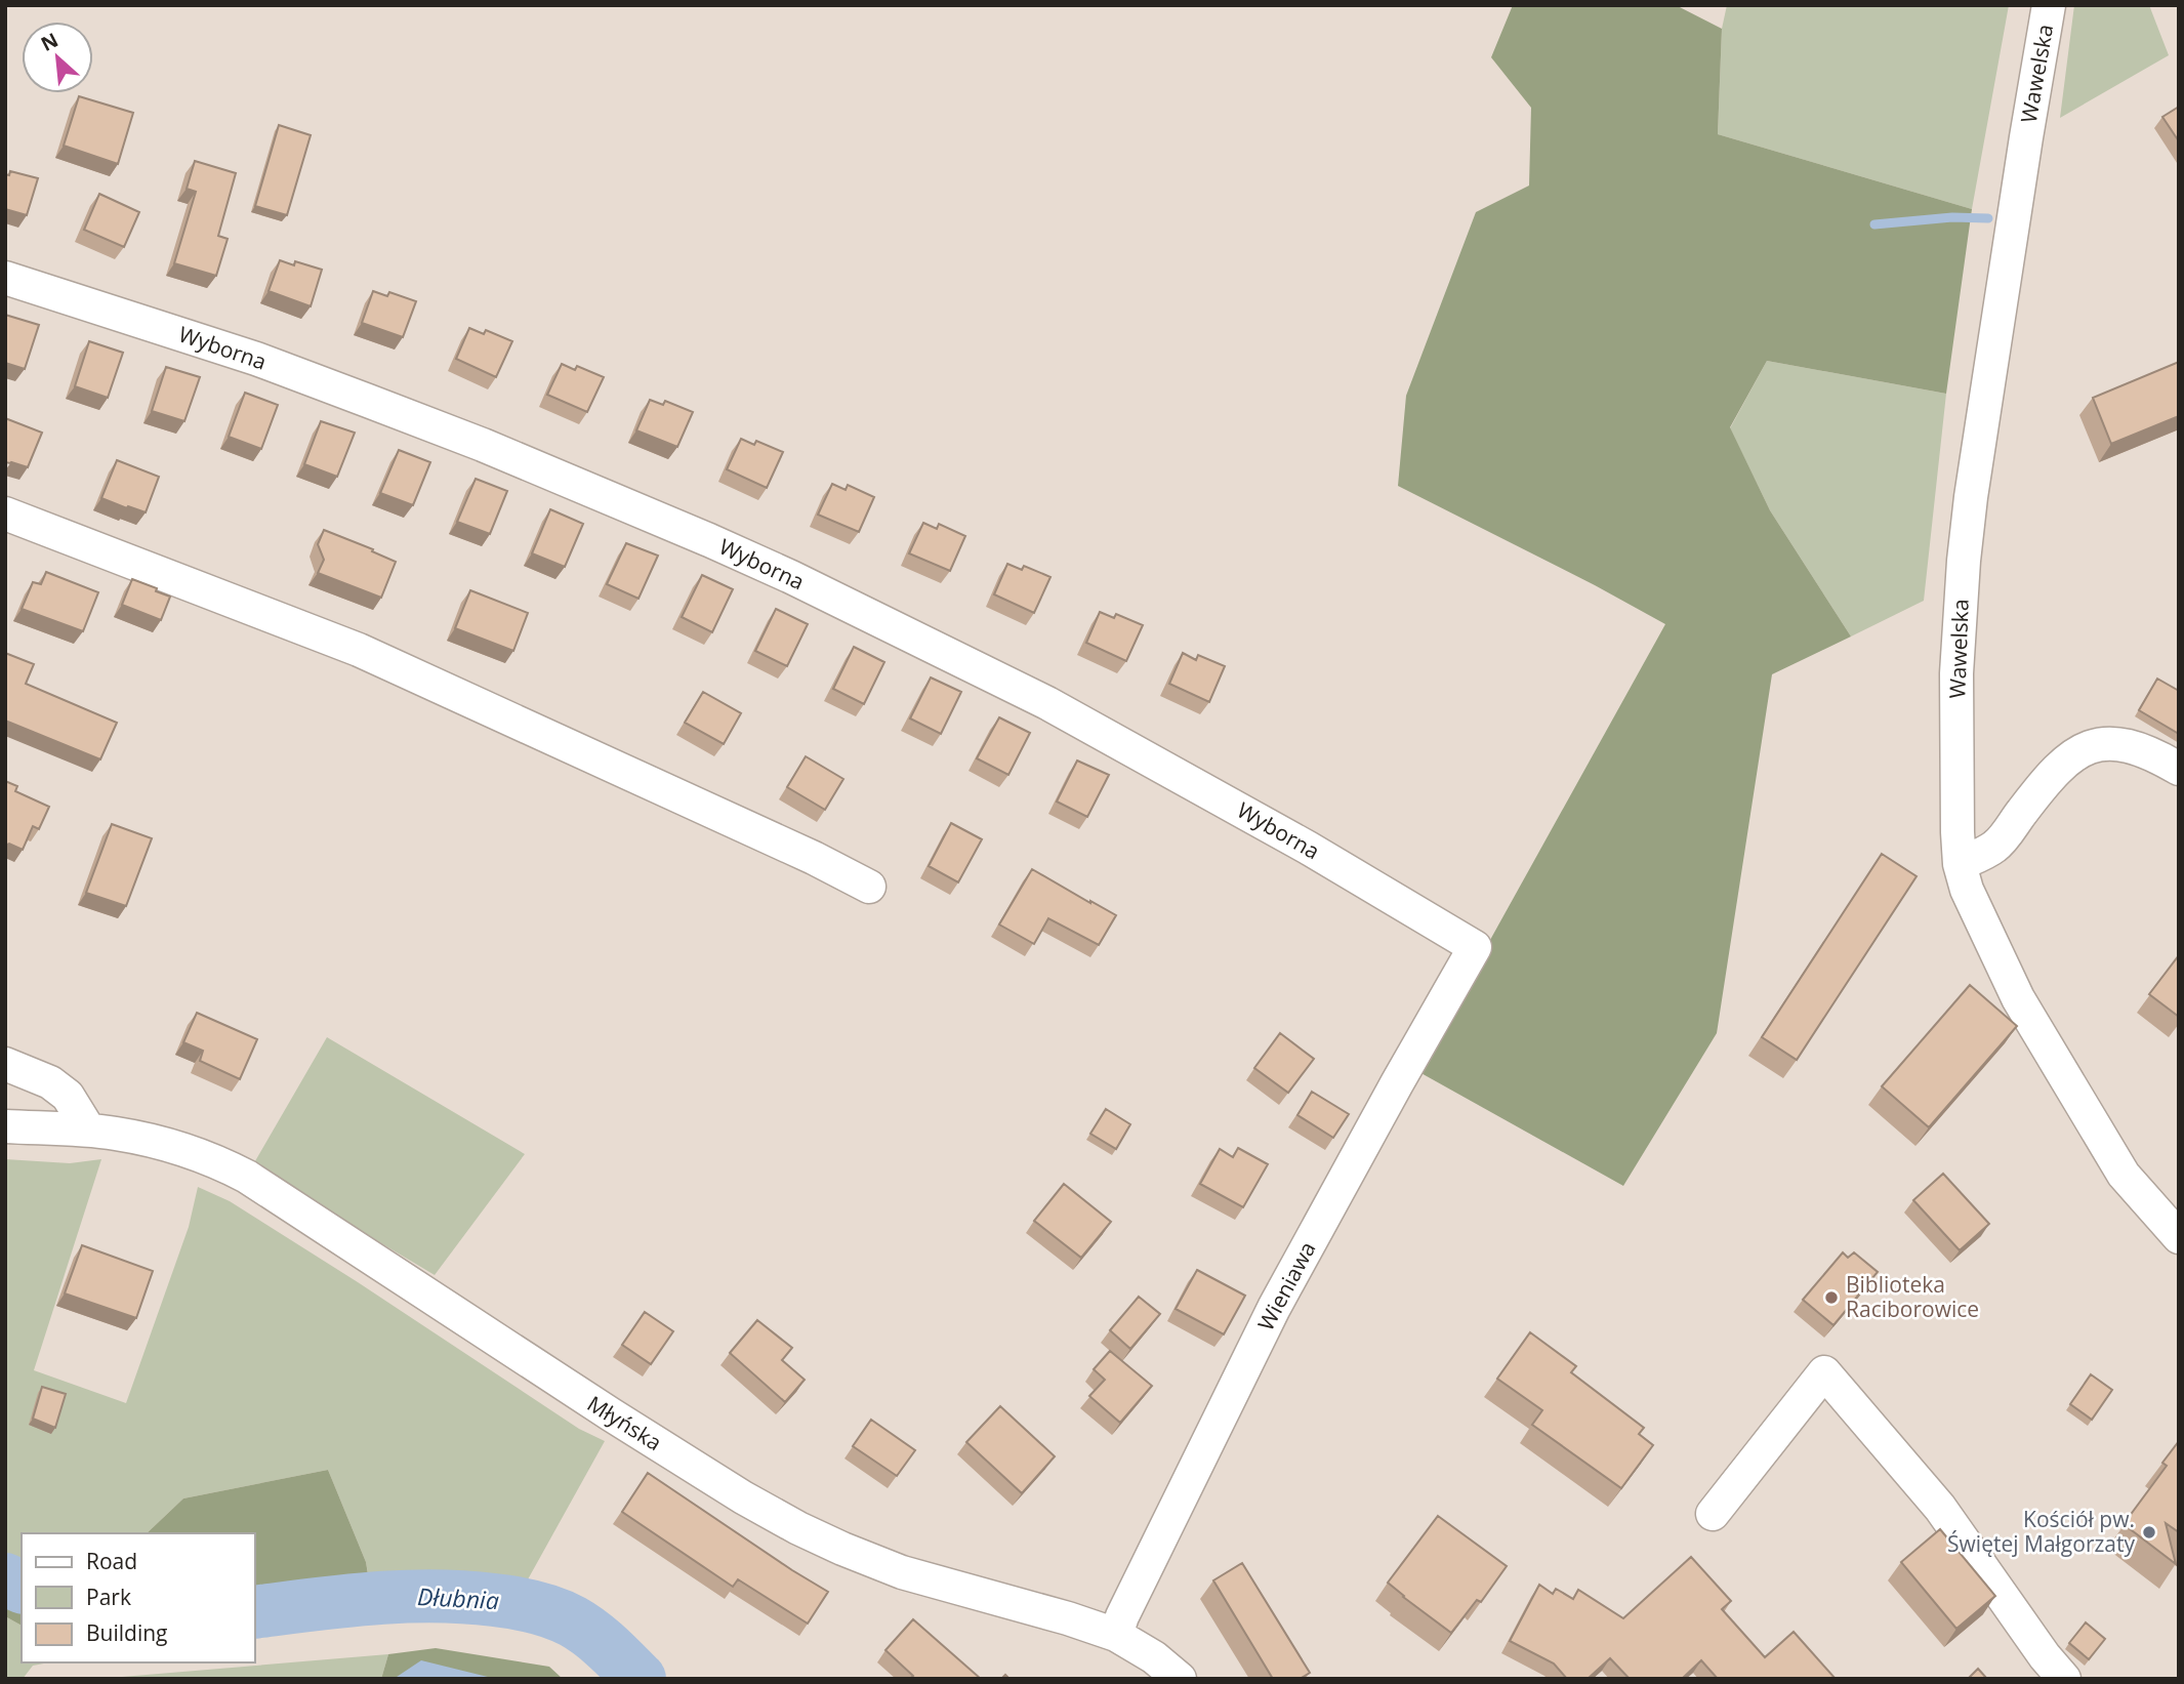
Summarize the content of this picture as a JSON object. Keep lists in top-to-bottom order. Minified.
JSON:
{"streets":{"street":["Wawelska","Wyborna","Wieniawa","Młyńska"]},"crossings":[["Wyborna","Wieniawa"],["Wieniawa","Młyńska"]],"water":["Dłubnia"],"places":["Biblioteka Raciborowice","Kościół pw. Świętej Małgorzaty"],"legend":["Road","Park","Building"],"north":"top left"}
